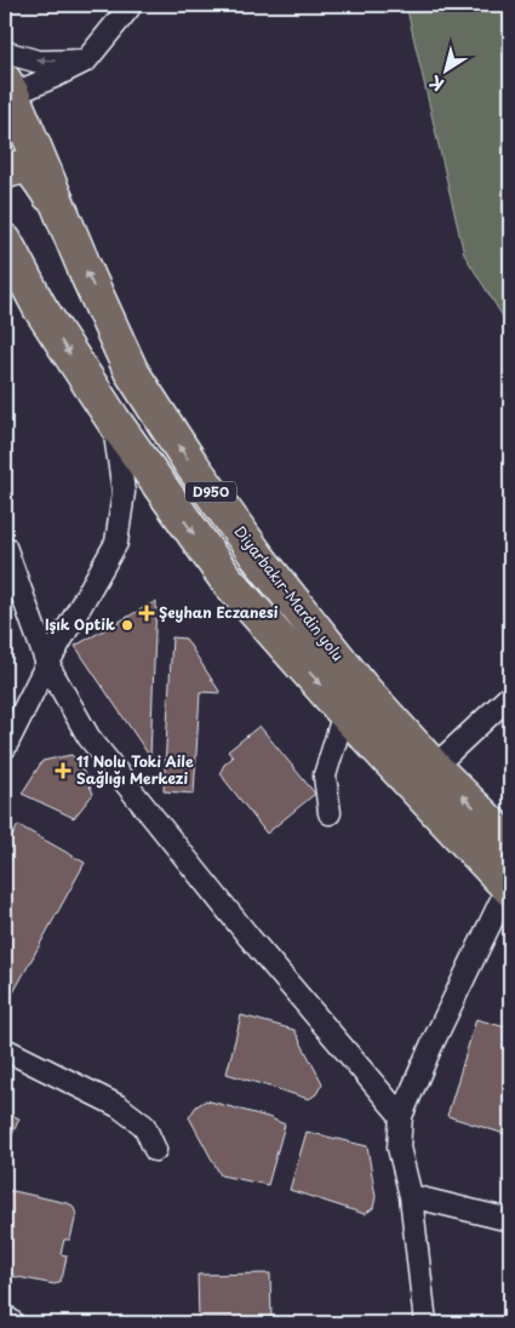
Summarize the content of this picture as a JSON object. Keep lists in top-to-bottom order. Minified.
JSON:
{"streets":{"highway":["D950","Diyarbakır-Mardin yolu"]},"places":{"health":["Şeyhan Eczanesi","11 Nolu Toki Aile Sağlığı Merkezi"],"other":["Işık Optik"]},"north":"bottom left"}
